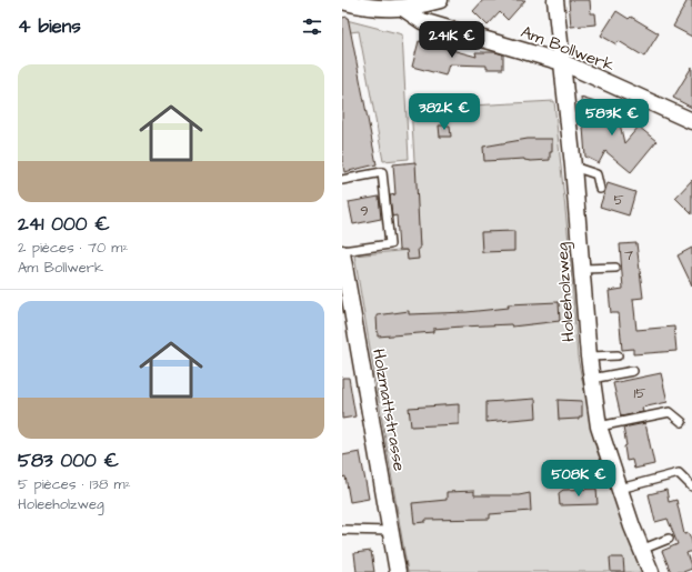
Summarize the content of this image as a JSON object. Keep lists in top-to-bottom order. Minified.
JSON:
{"streets":{"street":["Am Bollwerk","Holeeholzweg","Holzmattstrasse"]},"crossings":[["Am Bollwerk","Holeeholzweg"]],"house_numbers":["5","9","7","15"],"page":{"heading":"4 biens","price":["241K €","382K €","583K €","508K €"],"list":[{"name":"241 000 €","note":"2 pièces · 70 m² · Am Bollwerk"},{"name":"583 000 €","note":"5 pièces · 138 m² · Holeeholzweg"}]}}
